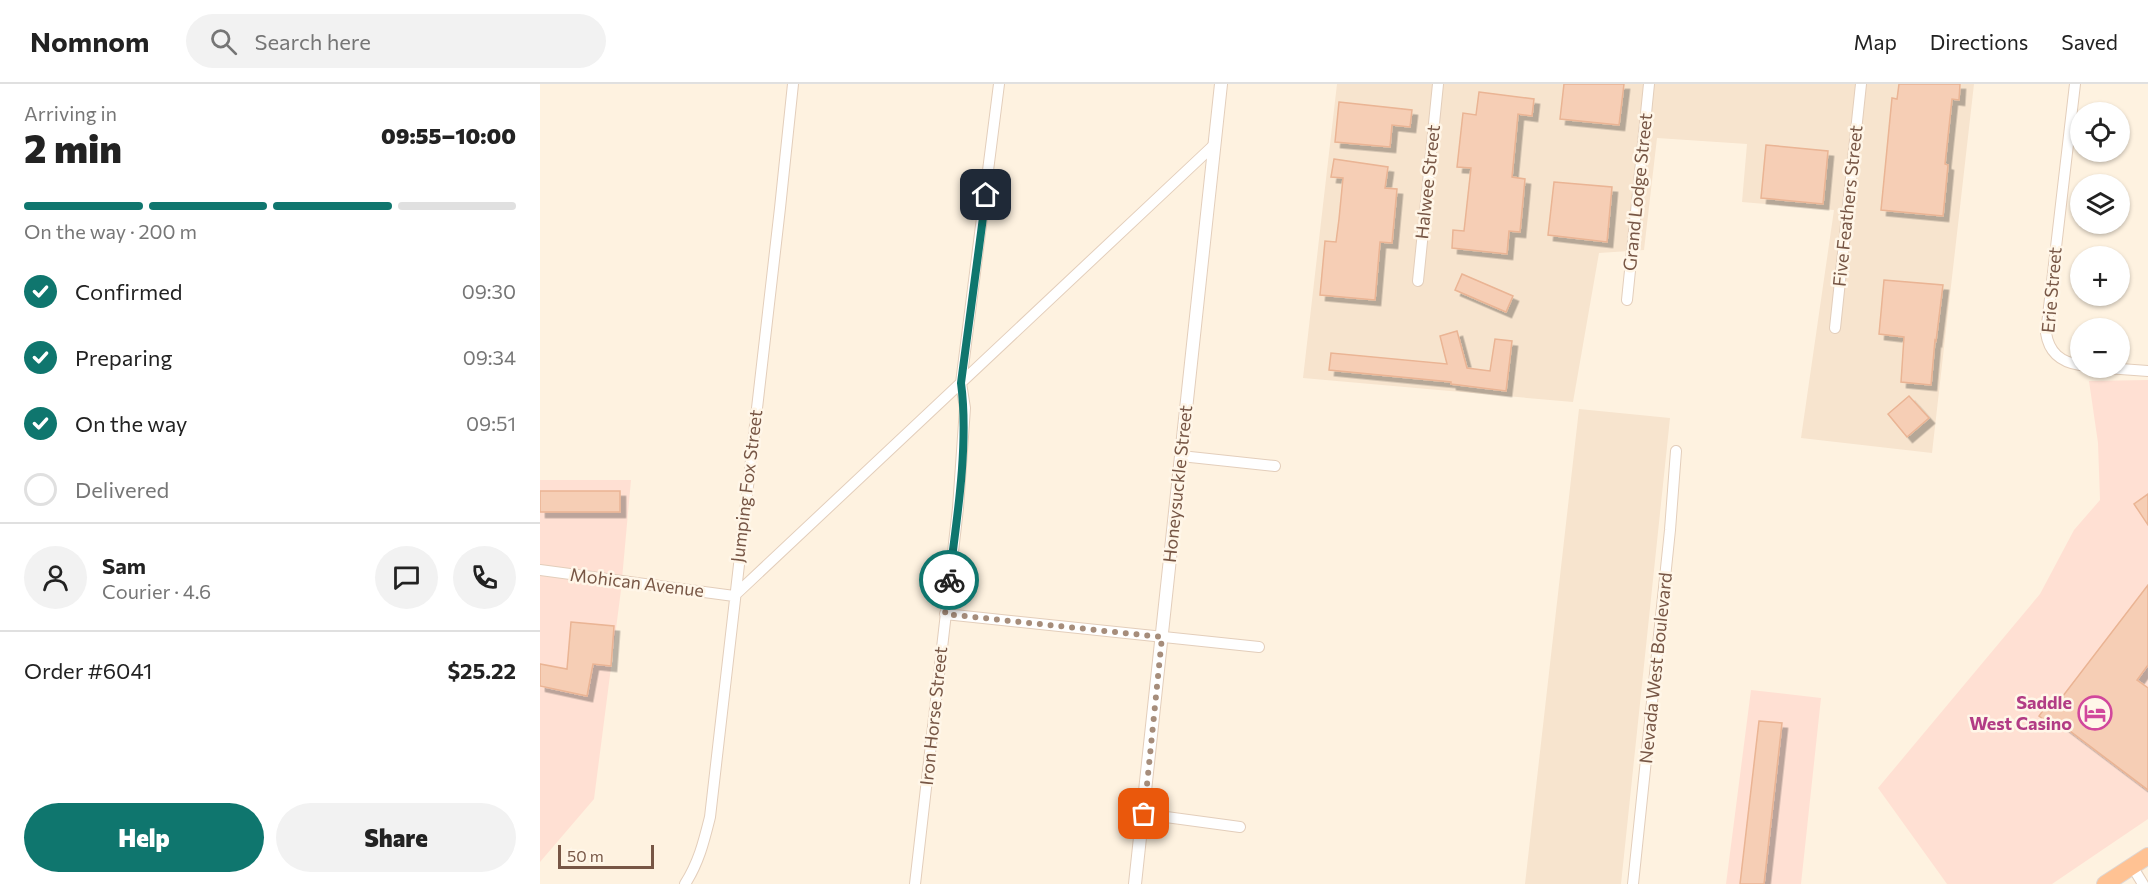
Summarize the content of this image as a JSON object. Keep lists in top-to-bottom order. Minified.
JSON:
{"streets":{"street":["Halwee Street","Grand Lodge Street","Five Feathers Street","Erie Street","Honeysuckle Street","Jumping Fox Street","Mohican Avenue","Nevada West Boulevard","Iron Horse Street"]},"crossings":[["Jumping Fox Street","Mohican Avenue"]],"places":{"hotel":["Saddle West Casino"]},"scale_bar":"50 m","page":{"header":"Nomnom","search":"Search here","nav":["Map","Directions","Saved"],"heading":["2 min","Arriving in","09:55–10:00"],"panel":["Sam","Courier · 4.6","Order #6041","$25.22"],"map_buttons":["+","−"],"bar":"On the way · 200 m","list":[["Confirmed","09:30"],["Preparing","09:34"],["On the way","09:51"],"Delivered"],"buttons":["Help","Share"],"scale":"50 m"}}
